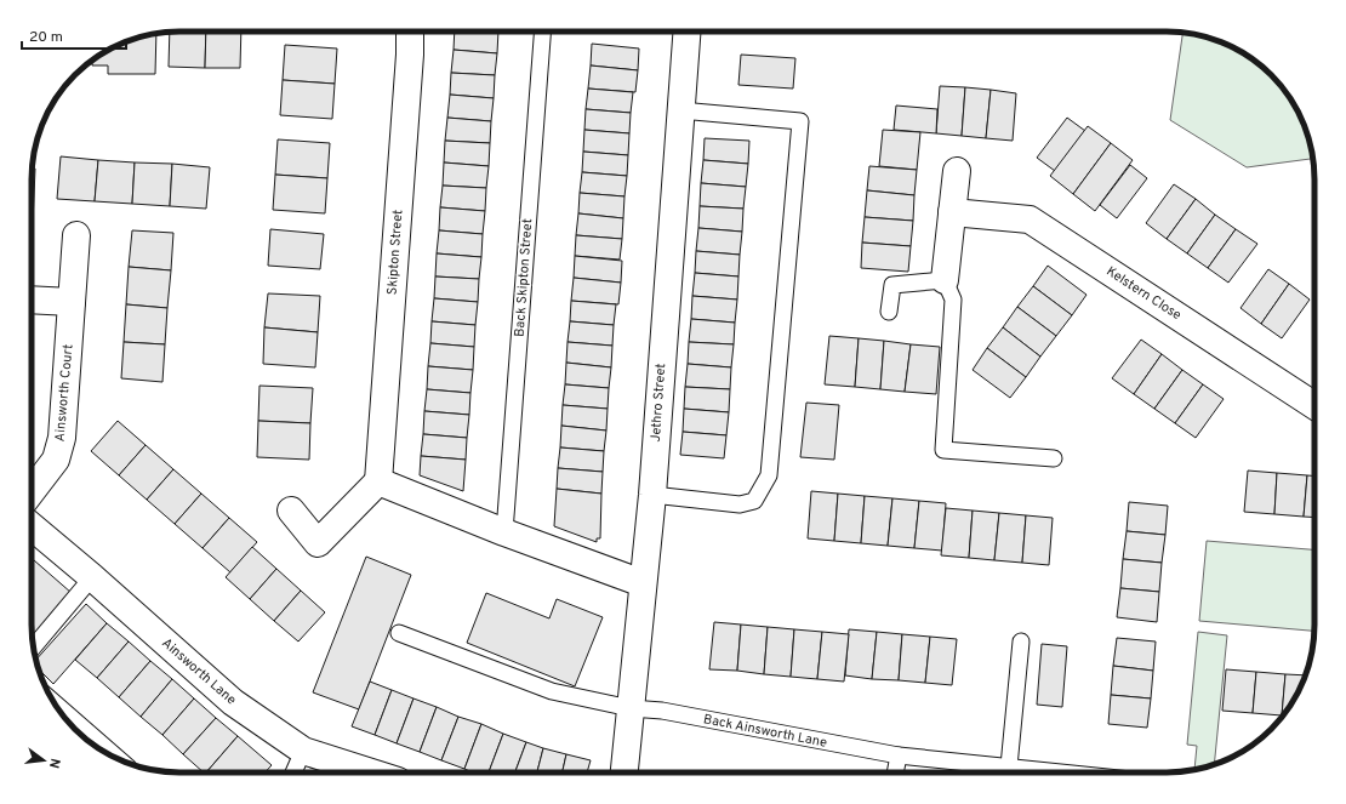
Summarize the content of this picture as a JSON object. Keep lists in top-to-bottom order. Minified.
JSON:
{"streets":{"street":["Skipton Street","Kelstern Close","Ainsworth Court","Jethro Street","Ainsworth Lane"],"lane":["Back Skipton Street","Back Ainsworth Lane"]},"crossings":[["Jethro Street","Back Ainsworth Lane"]],"scale_bar":"20 m","north":"right"}
